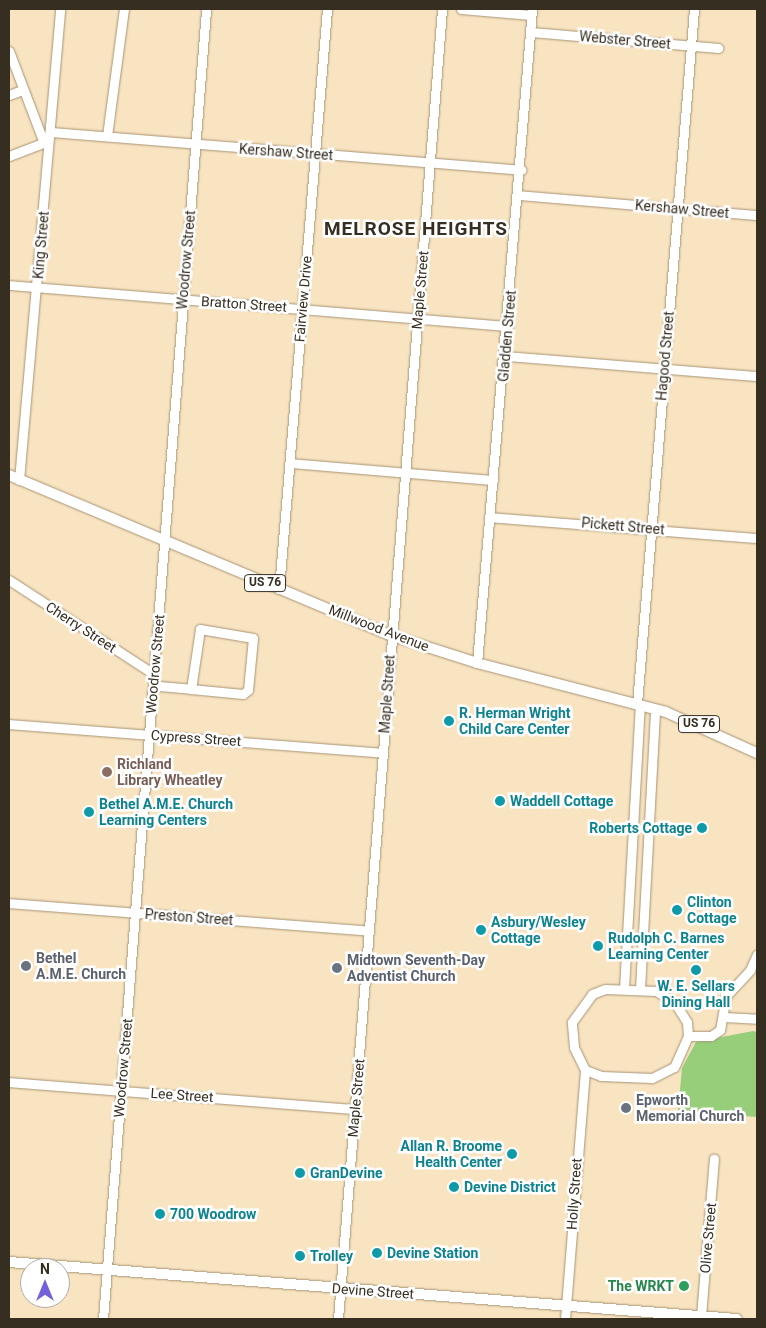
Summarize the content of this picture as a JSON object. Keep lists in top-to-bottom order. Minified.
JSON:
{"streets":{"main road":["US 76","Millwood Avenue","Devine Street"],"street":["Webster Street","Kershaw Street","King Street","Woodrow Street","Maple Street","Fairview Drive","Bratton Street","Gladden Street","Hagood Street","Pickett Street","Cherry Street","Cypress Street","Preston Street","Lee Street","Holly Street","Olive Street"]},"crossings":[["Webster Street","Gladden Street"],["Webster Street","Hagood Street"],["Kershaw Street","King Street"],["Kershaw Street","Woodrow Street"],["Kershaw Street","Maple Street"],["Kershaw Street","Fairview Drive"],["Kershaw Street","Gladden Street"],["Kershaw Street","Hagood Street"],["King Street","Bratton Street"],["King Street","Millwood Avenue"],["Woodrow Street","Bratton Street"],["Woodrow Street","Cherry Street"],["Woodrow Street","Millwood Avenue"],["Woodrow Street","Cypress Street"],["Woodrow Street","Preston Street"],["Woodrow Street","Lee Street"],["Woodrow Street","Devine Street"],["Maple Street","Bratton Street"],["Maple Street","Millwood Avenue"],["Maple Street","Cypress Street"],["Maple Street","Preston Street"],["Maple Street","Lee Street"],["Maple Street","Devine Street"],["Fairview Drive","Bratton Street"],["Fairview Drive","Millwood Avenue"],["Bratton Street","Gladden Street"],["Gladden Street","Pickett Street"],["Gladden Street","Millwood Avenue"],["Hagood Street","Pickett Street"],["Hagood Street","Millwood Avenue"],["Hagood Street","Holly Street"],["Holly Street","Devine Street"],["Olive Street","Devine Street"]],"districts":["MELROSE HEIGHTS"],"places":["R. Herman Wright Child Care Center","Richland Library Wheatley","Waddell Cottage","Bethel A.M.E. Church Learning Centers","Roberts Cottage","Clinton Cottage","Asbury/Wesley Cottage","Rudolph C. Barnes Learning Center","Bethel A.M.E. Church","Midtown Seventh-Day Adventist Church","W. E. Sellars Dining Hall","Epworth Memorial Church","Allan R. Broome Health Center","GranDevine","Devine District","700 Woodrow","Devine Station","Trolley","The WRKT"],"north":"top"}
